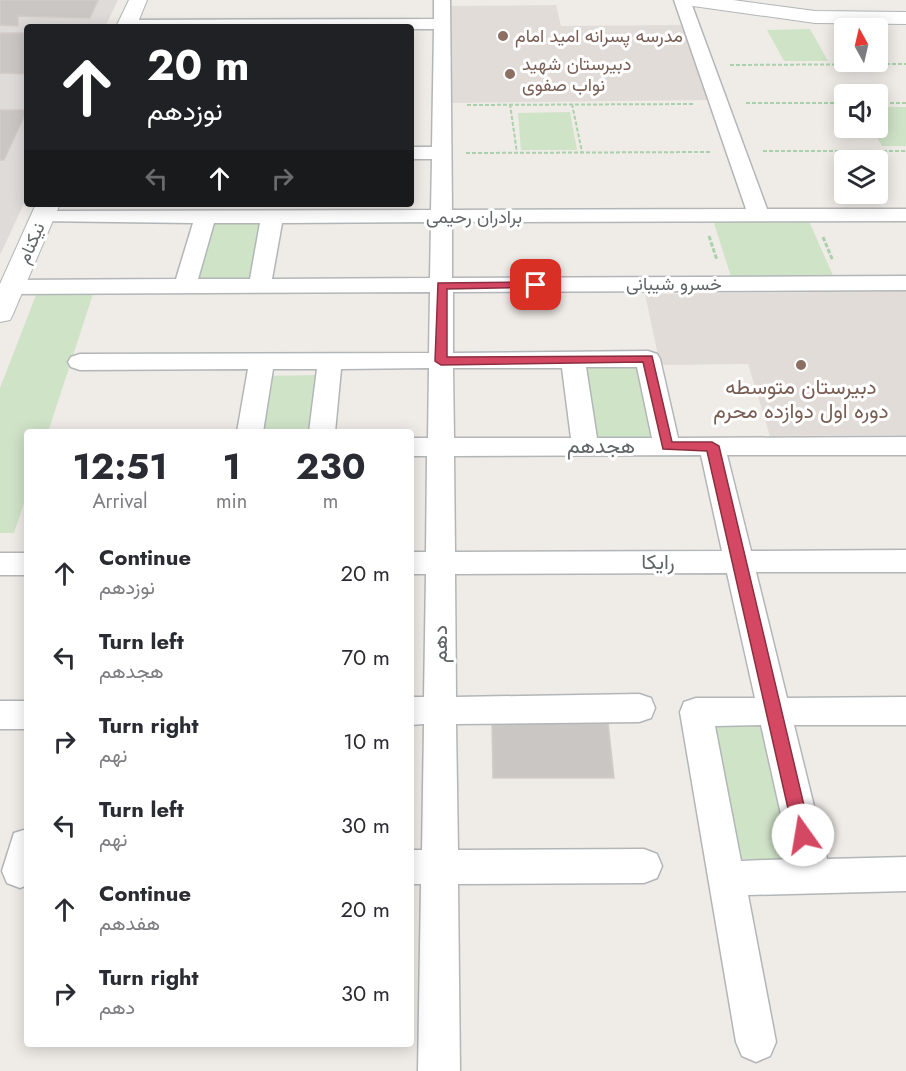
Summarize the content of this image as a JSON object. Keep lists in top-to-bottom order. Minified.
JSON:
{"streets":{"street":["برادران رحیمی","نیکنام","خسرو شیبانی","هجدهم","رایکا","دهم"]},"crossings":[["برادران رحیمی","نیکنام"],["برادران رحیمی","دهم"],["نیکنام","خسرو شیبانی"],["خسرو شیبانی","دهم"],["هجدهم","دهم"],["رایکا","دهم"]],"places":["مدرسه پسرانه امید امام","دبیرستان شهید نواب صفوی","دبیرستان متوسطه دوره اول دوازده محرم"],"north":"top","page":{"turn":["20 m","نوزدهم"],"eta":["12:51","Arrival","1","min","230","m"],"list":[{"name":"Continue","note":"نوزدهم","value":"20 m"},{"name":"Turn left","note":"هجدهم","value":"70 m"},{"name":"Turn right","note":"نهم","value":"10 m"},{"name":"Turn left","note":"نهم","value":"30 m"},{"name":"Continue","note":"هفدهم","value":"20 m"},{"name":"Turn right","note":"دهم","value":"30 m"}]}}
